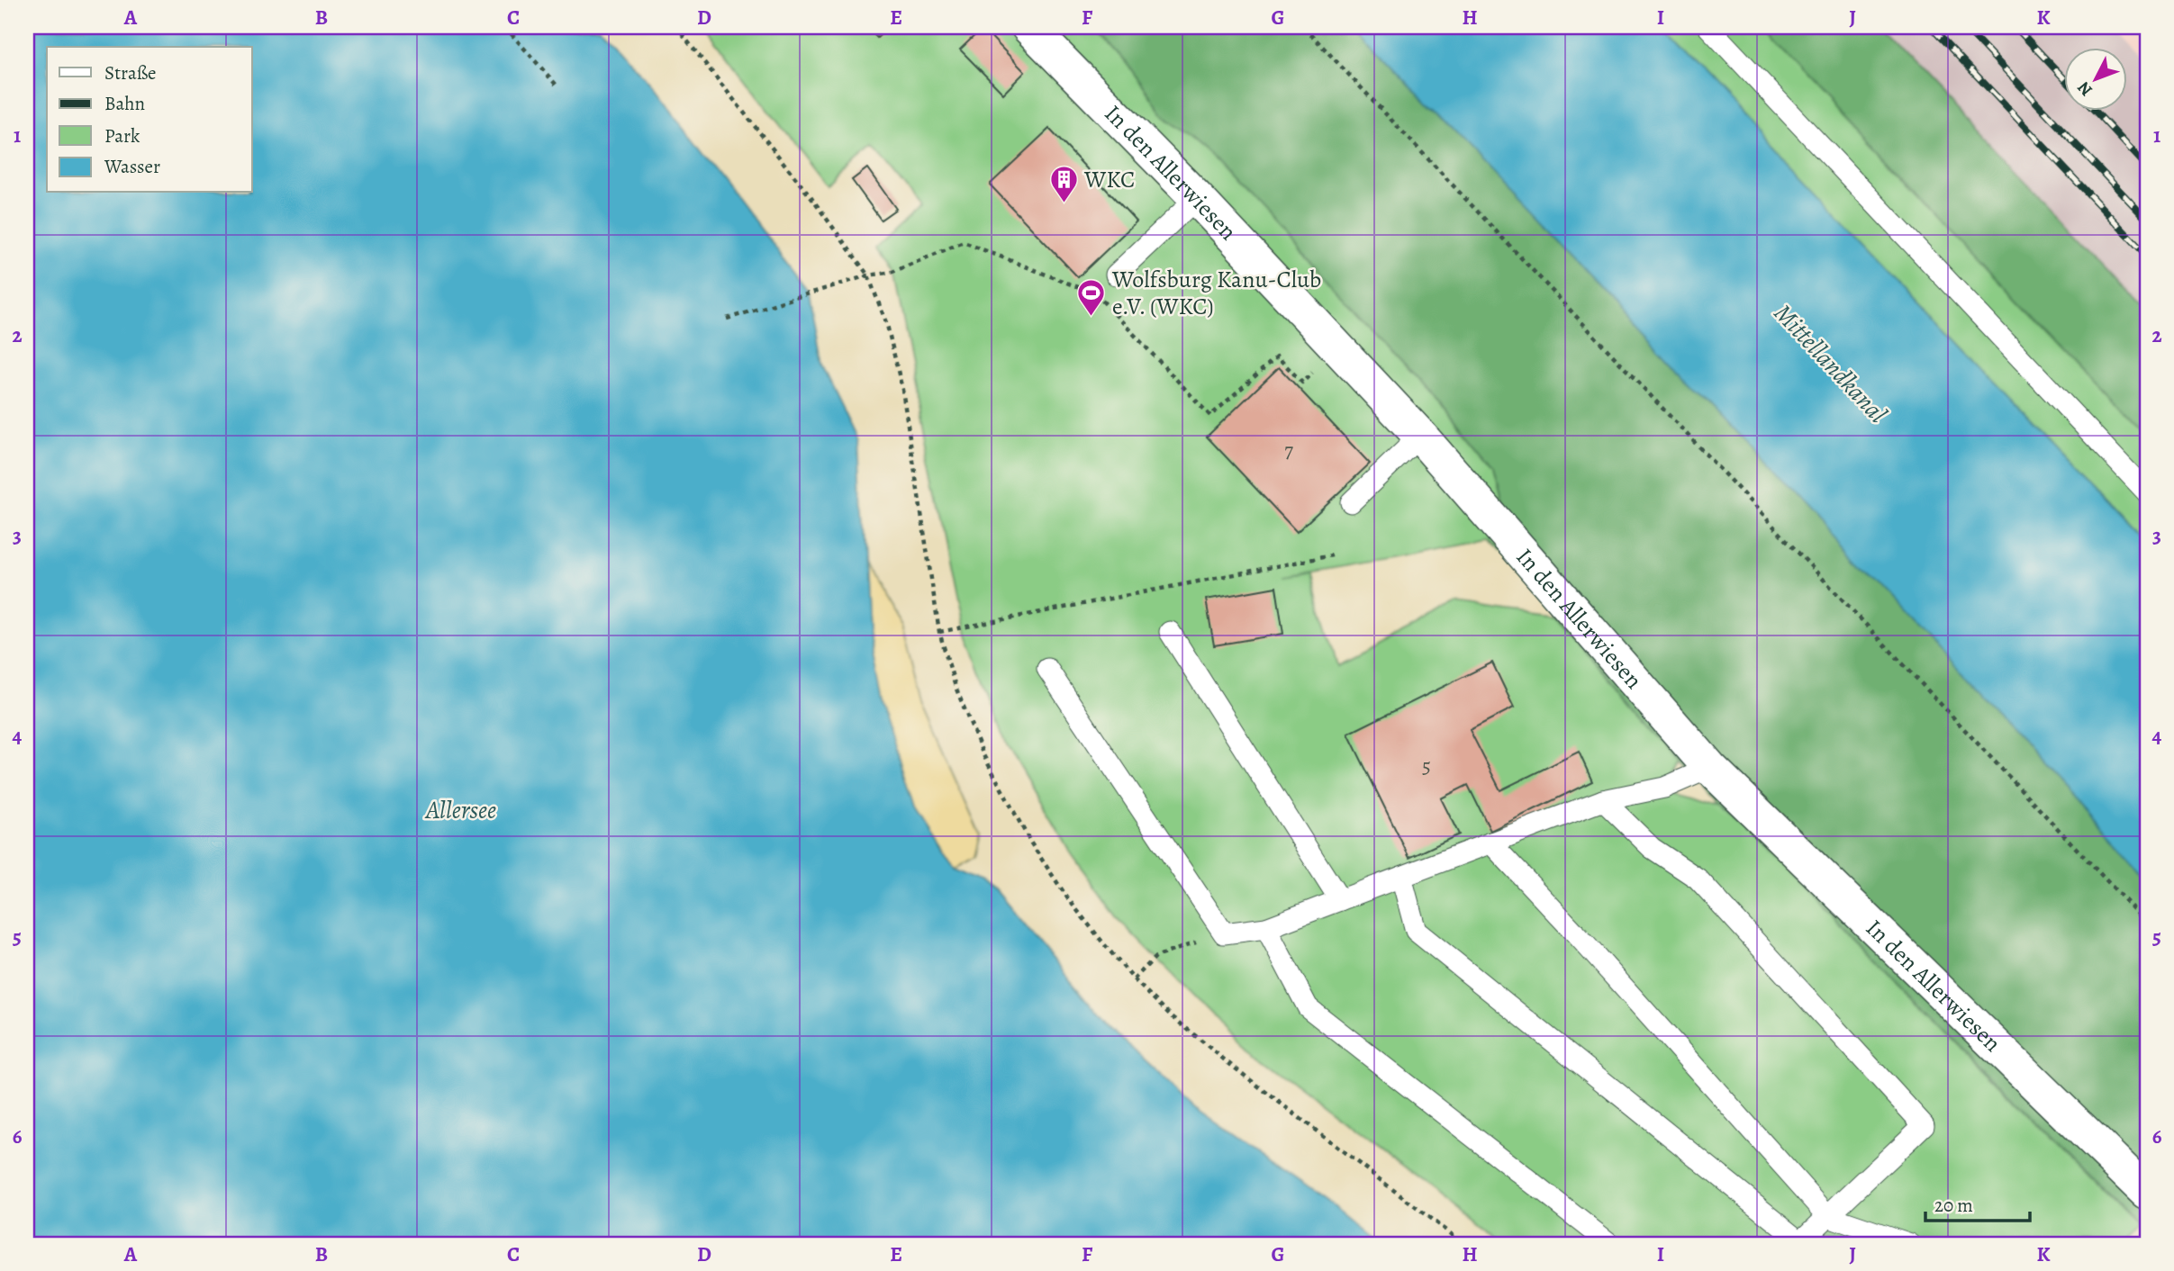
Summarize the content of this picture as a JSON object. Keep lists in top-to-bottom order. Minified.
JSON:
{"streets":{"street":["In den Allerwiesen"]},"water":["Mittellandkanal","Allersee"],"places":{"building":["WKC"],"sports":["Wolfsburg Kanu-Club e.V. (WKC)"]},"house_numbers":["7","5"],"legend":["Straße","Bahn","Park","Wasser"],"scale_bar":"20 m","north":"bottom left","grid":{"columns":["A","B","C","D","E","F","G","H","I","J","K"],"rows":["1","2","3","4","5","6"]}}
